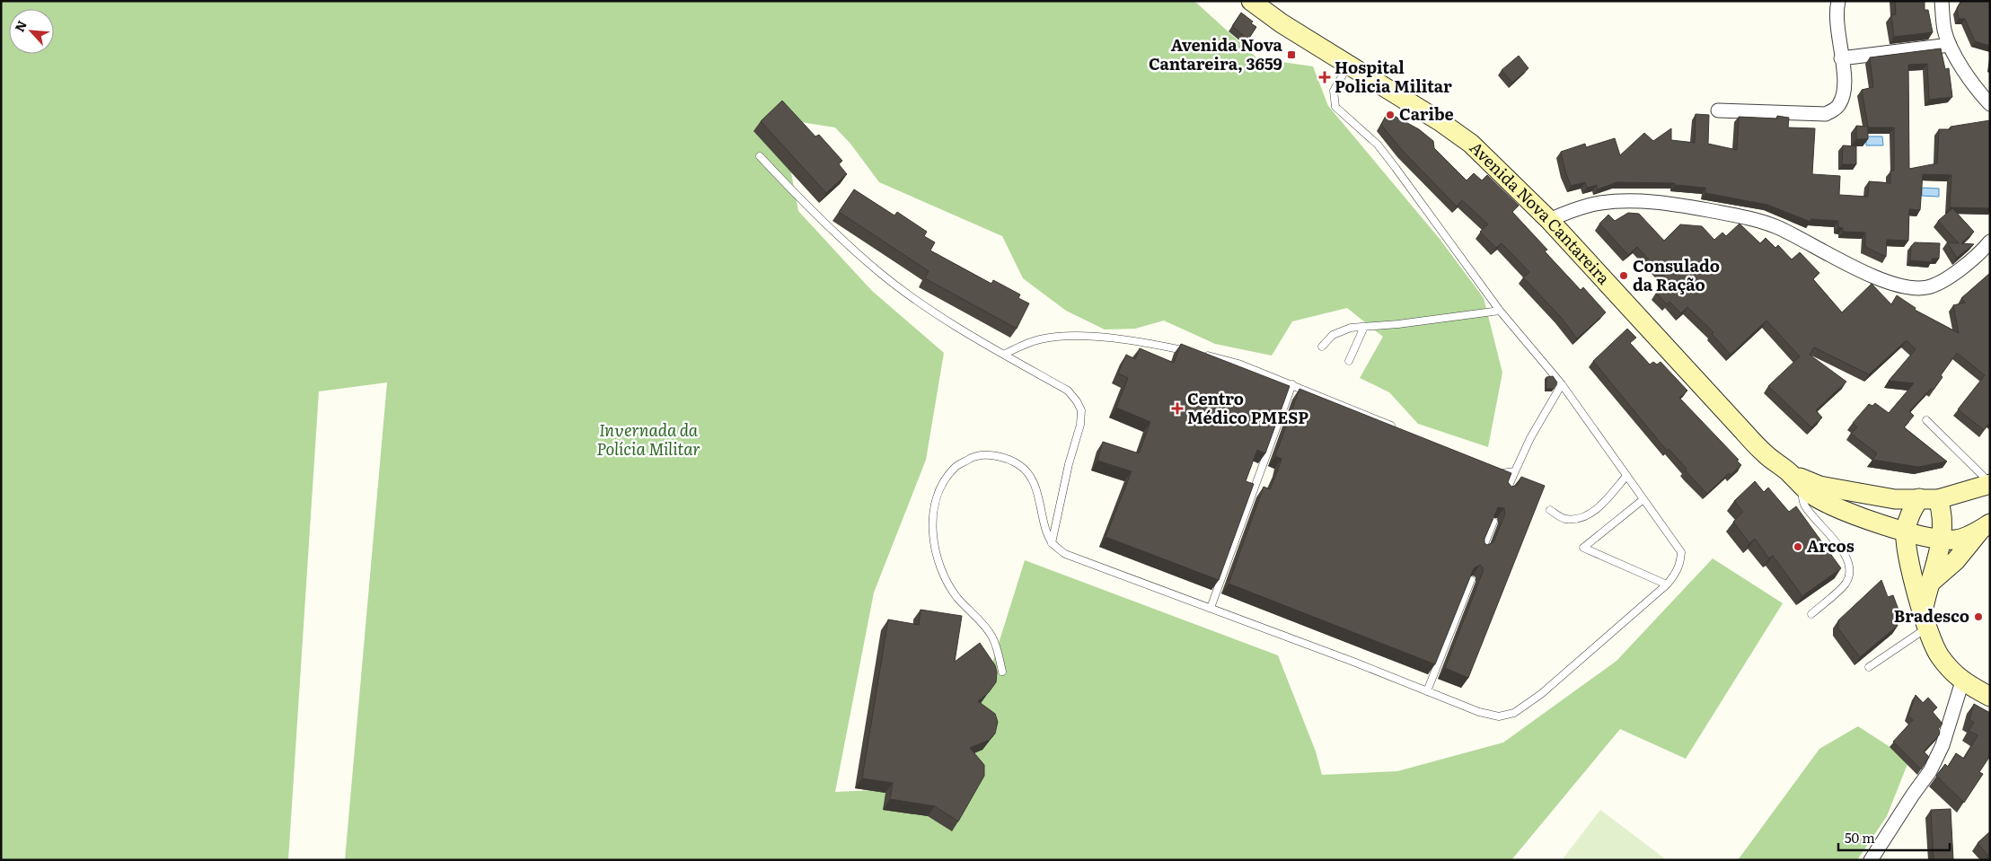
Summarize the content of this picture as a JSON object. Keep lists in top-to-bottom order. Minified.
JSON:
{"streets":{"main road":["Avenida Nova Cantareira"]},"parks":["Invernada da Polícia Militar"],"places":{"transit":["Avenida Nova Cantareira, 3659"],"health":["Hospital Policia Militar","Centro Médico PMESP"],"other":["Caribe","Consulado da Ração","Arcos","Bradesco"]},"scale_bar":"50 m","north":"top left"}
